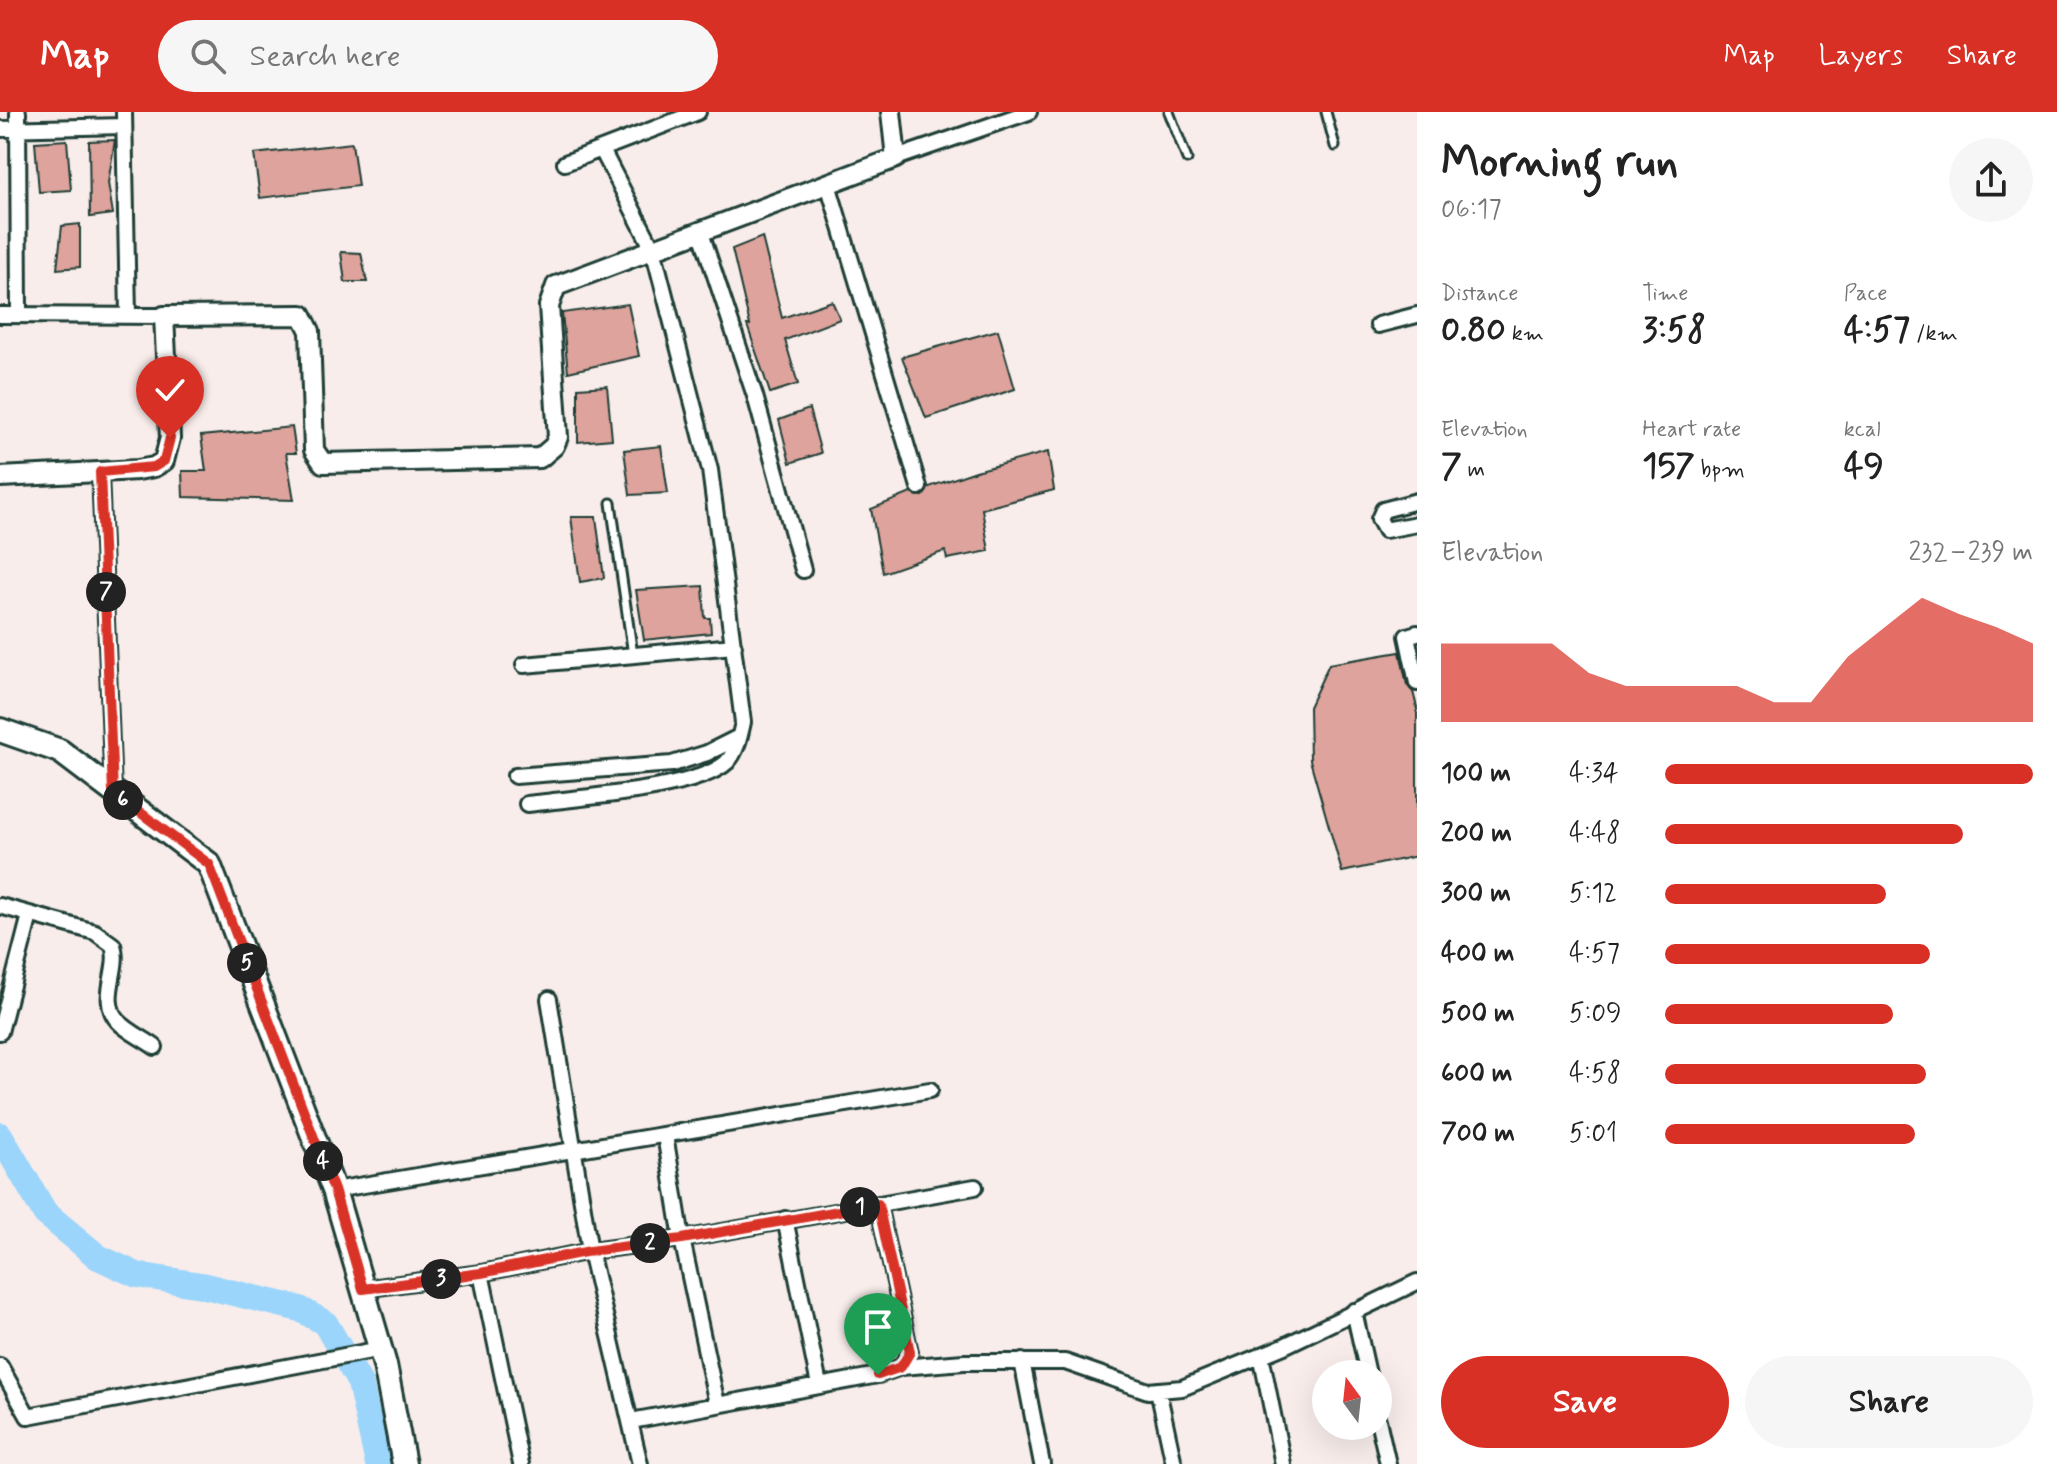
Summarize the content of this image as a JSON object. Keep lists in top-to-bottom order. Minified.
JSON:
{"north":"top","page":{"header":"Map","search":"Search here","nav":["Map","Layers","Share"],"heading":["Morning run","06:17"],"stats":[["Distance","0.80 km"],["Time","3:58"],["Pace","4:57 /km"],["Elevation","7 m"],["Heart rate","157 bpm"],["kcal","49"]],"chart":["Elevation","232–239 m"],"pins":["7","6","5","4","1","2","3"],"list":[{"name":"100 m","note":"4:34"},{"name":"200 m","note":"4:48"},{"name":"300 m","note":"5:12"},{"name":"400 m","note":"4:57"},{"name":"500 m","note":"5:09"},{"name":"600 m","note":"4:58"},{"name":"700 m","note":"5:01"}],"buttons":["Save","Share"]}}
